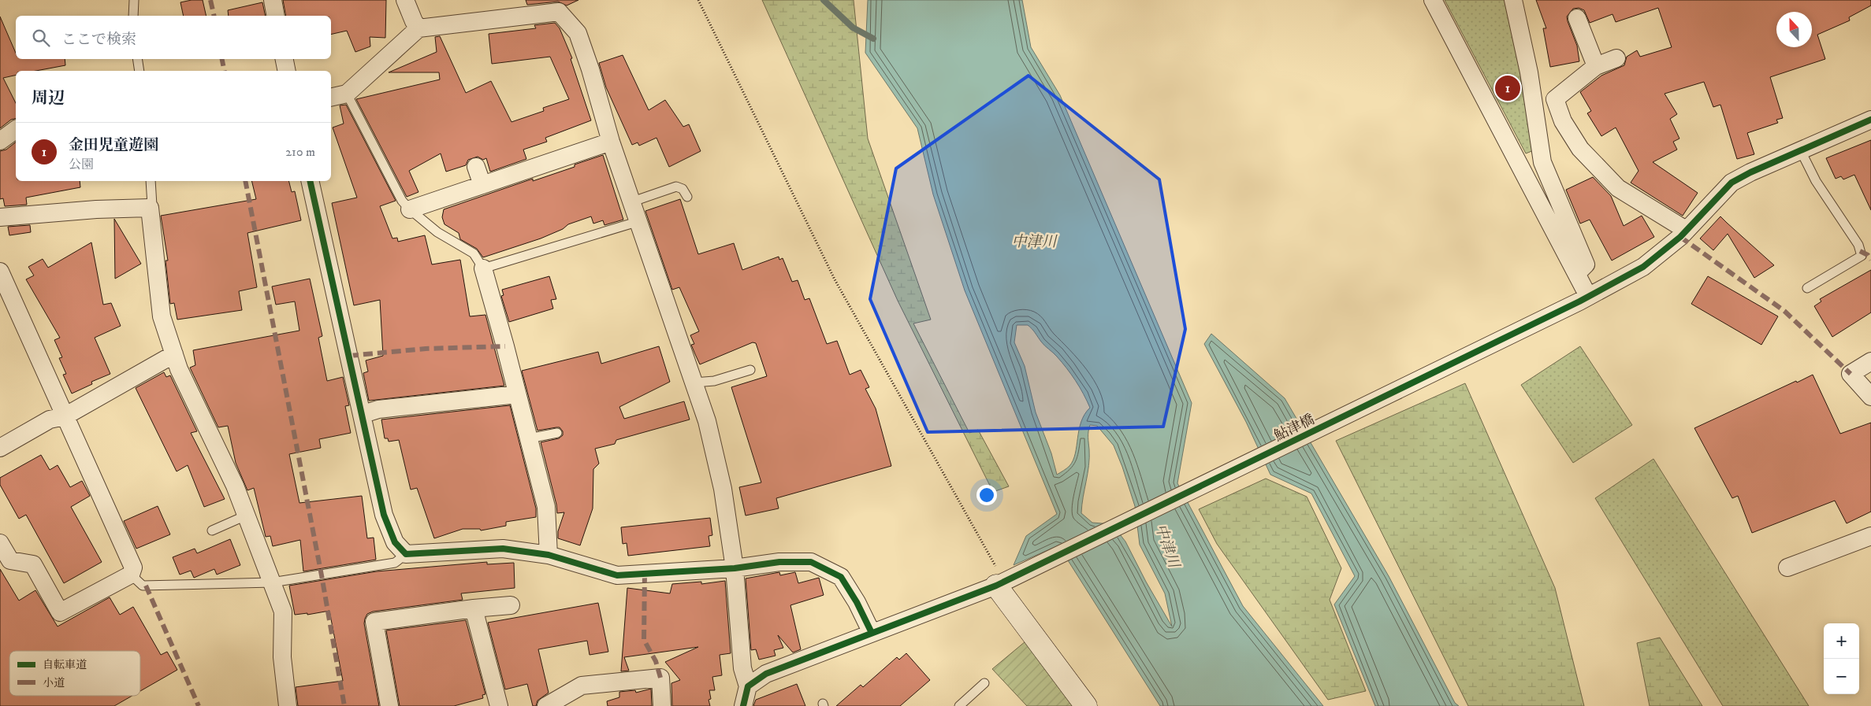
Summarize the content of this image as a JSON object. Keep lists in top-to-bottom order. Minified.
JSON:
{"streets":{"street":["鮎津橋"]},"water":["中津川"],"legend":["自転車道","小道"],"north":"top","page":{"search":"ここで検索","heading":"周辺","pins":"1","list":[{"mark":"1","name":"金田児童遊園","note":"公園","value":"210 m"}],"map_buttons":["+","−"]}}
